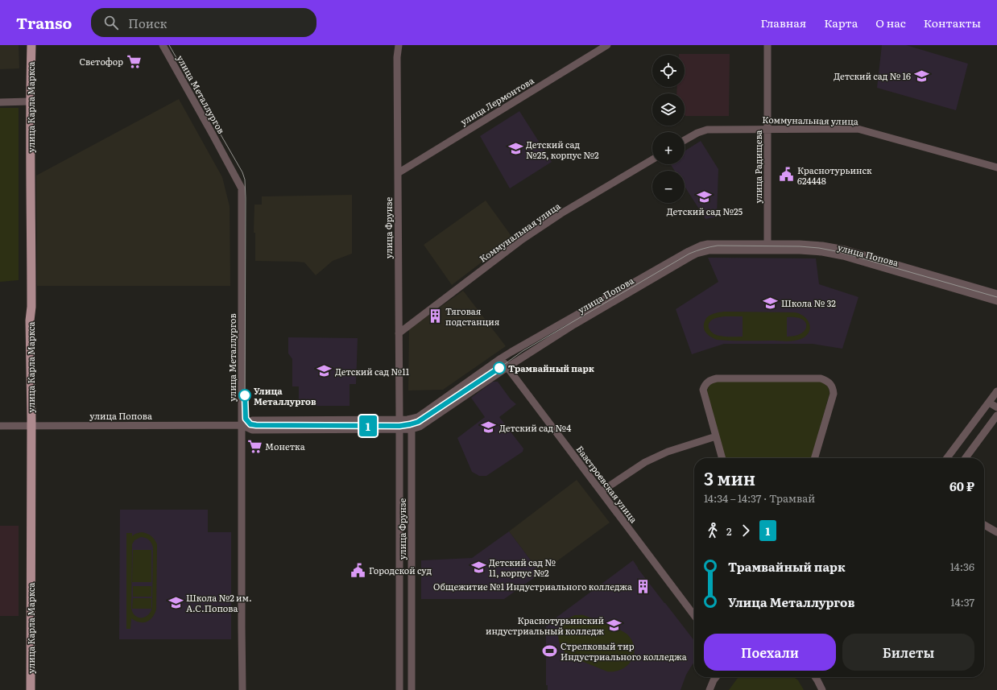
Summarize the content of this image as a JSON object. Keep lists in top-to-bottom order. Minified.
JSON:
{"streets":{"main road":["улица Карла Маркса"],"street":["улица Металлургов","улица Лермонтова","Коммунальная улица","улица Радищева","улица Фрунзе","улица Попова","Базстроевская улица"]},"crossings":[["улица Металлургов","улица Попова"],["улица Лермонтова","улица Фрунзе"],["улица Карла Маркса","улица Попова"],["Коммунальная улица","улица Радищева"],["Коммунальная улица","улица Фрунзе"],["улица Радищева","улица Попова"],["улица Фрунзе","улица Попова"],["улица Попова","Базстроевская улица"]],"places":{"supermarket":["Светофор","Монетка"],"school or university":["Детский сад № 16","Детский сад №25, корпус №2","Детский сад №25","Школа № 32","Детский сад №11","Детский сад №4","Детский сад № 11, корпус №2","Школа №2 им. А.С.Попова","Краснотурьинский индустриальный колледж"],"public building":["Краснотурьинск 624448","Городской суд"],"building":["Тяговая подстанция","Общежитие №1 Индустриального колледжа"],"other":["Трамвайный парк","Улица Металлургов"],"sports":["Стрелковый тир Индустриального колледжа"]},"lines":["tram line 1"],"page":{"header":"Transo","search":"Поиск","nav":["Главная","Карта","О нас","Контакты"],"on_map":"1","map_buttons":["+","−"],"heading":["3 мин","14:34 – 14:37 · Трамвай","60 ₽"],"legs":["2","1"],"list":[{"name":"Трамвайный парк","value":"14:36"},{"name":"Улица Металлургов","value":"14:37"}],"buttons":["Поехали","Билеты"]}}
